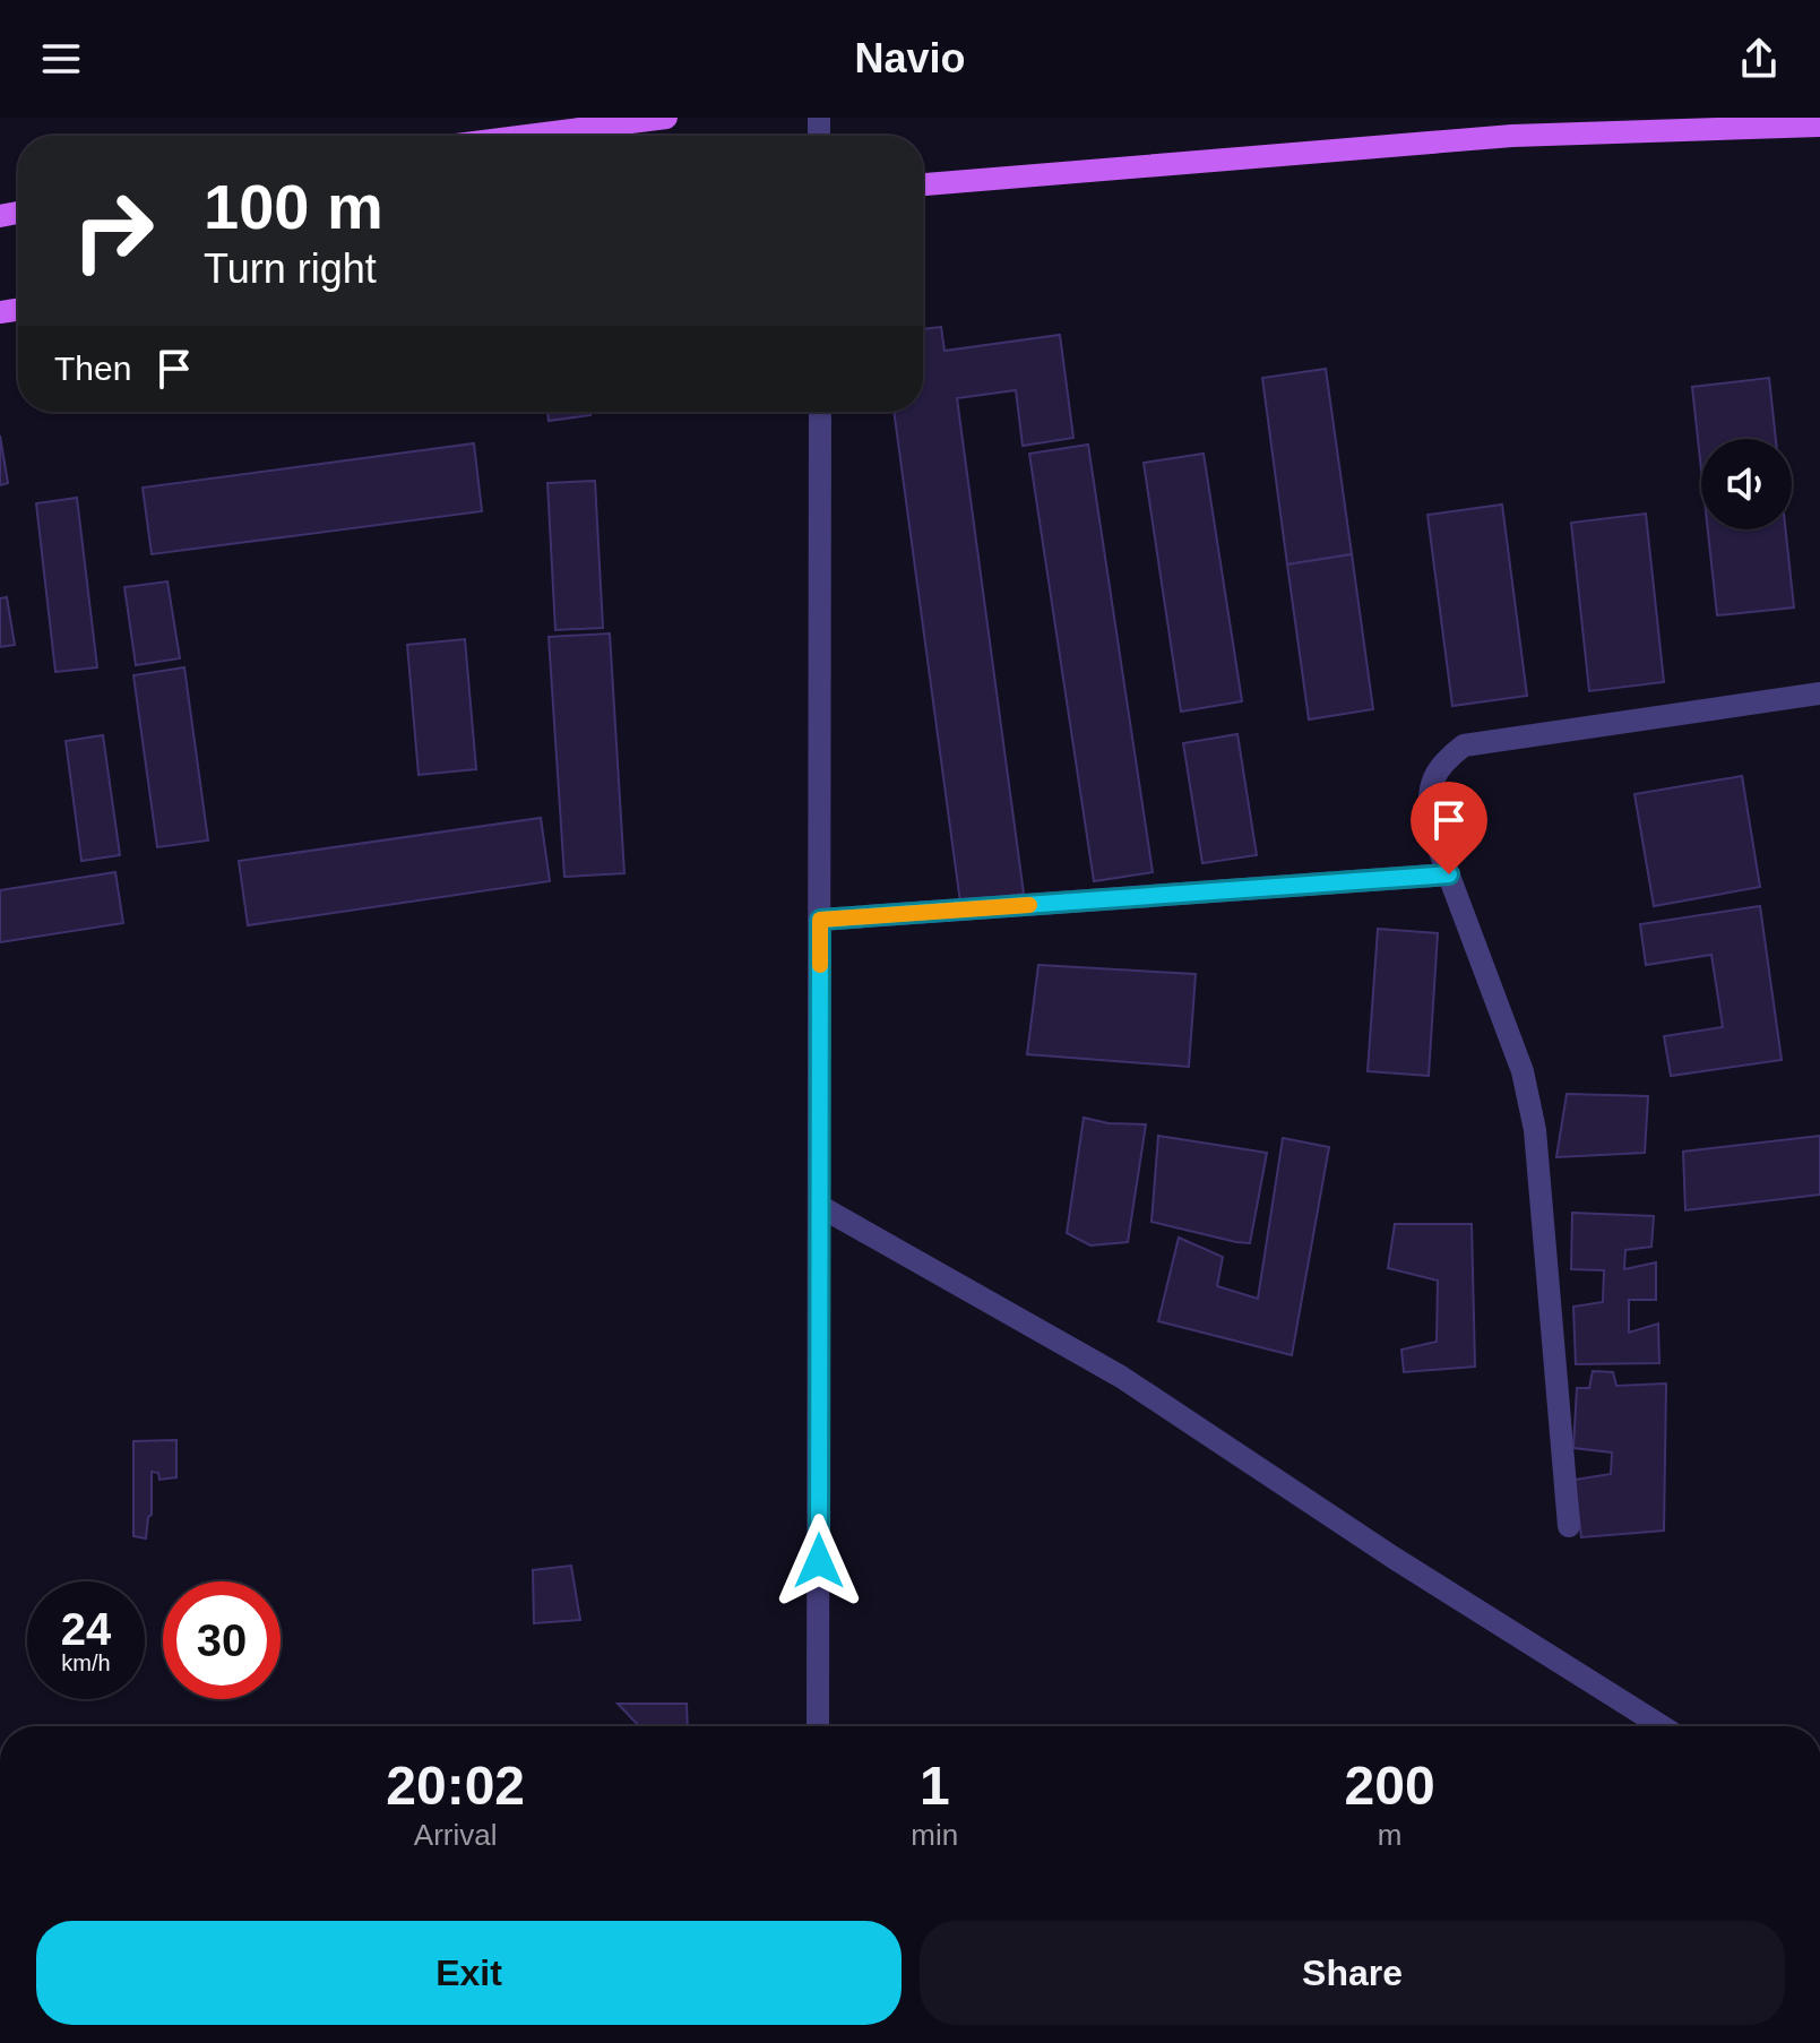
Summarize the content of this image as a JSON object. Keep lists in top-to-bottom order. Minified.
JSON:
{"page":{"header":"Navio","turn":["100 m","Turn right"],"then":"Then","speed":"24 km/h","limit":"30","eta":["20:02","Arrival","1","min","200","m"],"buttons":["Exit","Share"]}}
